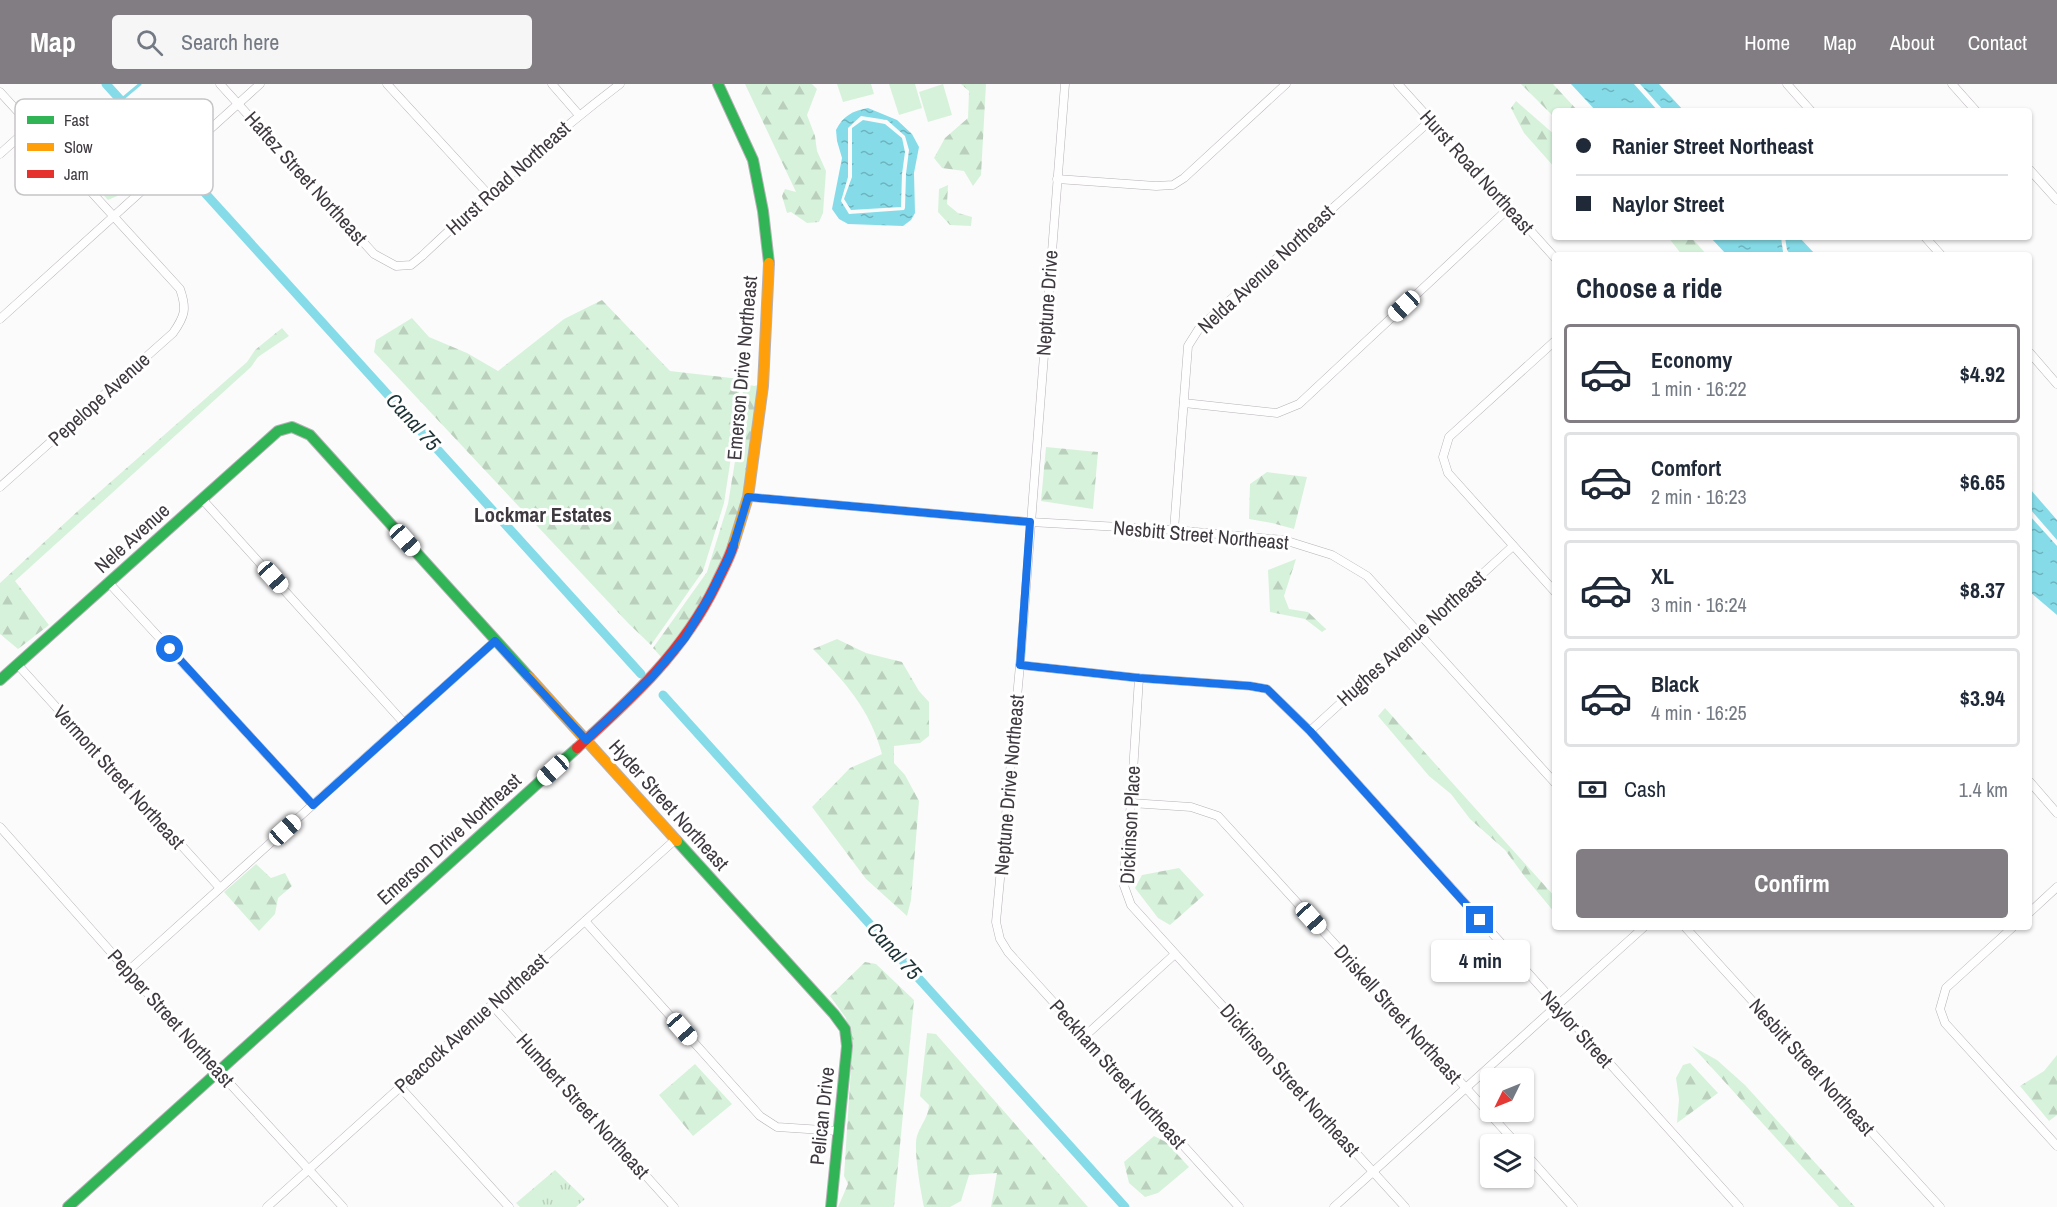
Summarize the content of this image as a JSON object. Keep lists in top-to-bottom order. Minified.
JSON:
{"streets":{"street":["Hurst Road Northeast","Haftez Street Northeast","Nelda Avenue Northeast","Neptune Drive","Emerson Drive Northeast","Pepelope Avenue","Nesbitt Street Northeast","Nele Avenue","Hughes Avenue Northeast","Vermont Street Northeast","Neptune Drive Northeast","Hyder Street Northeast","Dickinson Place","Driskell Street Northeast","Pepper Street Northeast","Peacock Avenue Northeast","Naylor Street","Peckham Street Northeast","Dickinson Street Northeast","Humbert Street Northeast","Pelican Drive"]},"crossings":[["Hurst Road Northeast","Haftez Street Northeast"],["Hurst Road Northeast","Nelda Avenue Northeast"],["Nelda Avenue Northeast","Nesbitt Street Northeast"],["Neptune Drive","Nesbitt Street Northeast"],["Neptune Drive","Neptune Drive Northeast"],["Emerson Drive Northeast","Nesbitt Street Northeast"],["Emerson Drive Northeast","Hyder Street Northeast"],["Emerson Drive Northeast","Pepper Street Northeast"],["Nesbitt Street Northeast","Hughes Avenue Northeast"],["Nesbitt Street Northeast","Neptune Drive Northeast"],["Nele Avenue","Vermont Street Northeast"],["Nele Avenue","Hyder Street Northeast"],["Hughes Avenue Northeast","Naylor Street"],["Neptune Drive Northeast","Naylor Street"],["Neptune Drive Northeast","Peckham Street Northeast"],["Hyder Street Northeast","Peacock Avenue Northeast"],["Hyder Street Northeast","Pelican Drive"],["Dickinson Place","Driskell Street Northeast"],["Dickinson Place","Naylor Street"],["Dickinson Place","Dickinson Street Northeast"],["Pepper Street Northeast","Peacock Avenue Northeast"],["Peacock Avenue Northeast","Humbert Street Northeast"]],"districts":["Lockmar Estates"],"water":["Canal 75"],"legend":["Fast","Slow","Jam"],"north":"bottom left","page":{"header":"Map","search":"Search here","nav":["Home","Map","About","Contact"],"banner":["Ranier Street Northeast","Naylor Street"],"heading":"Choose a ride","list":[{"name":"Economy","note":"1 min · 16:22","value":"$4.92"},{"name":"Comfort","note":"2 min · 16:23","value":"$6.65"},{"name":"XL","note":"3 min · 16:24","value":"$8.37"},{"name":"Black","note":"4 min · 16:25","value":"$3.94"}],"pay":["Cash","1.4 km"],"buttons":"Confirm","bubble":"4 min"}}
